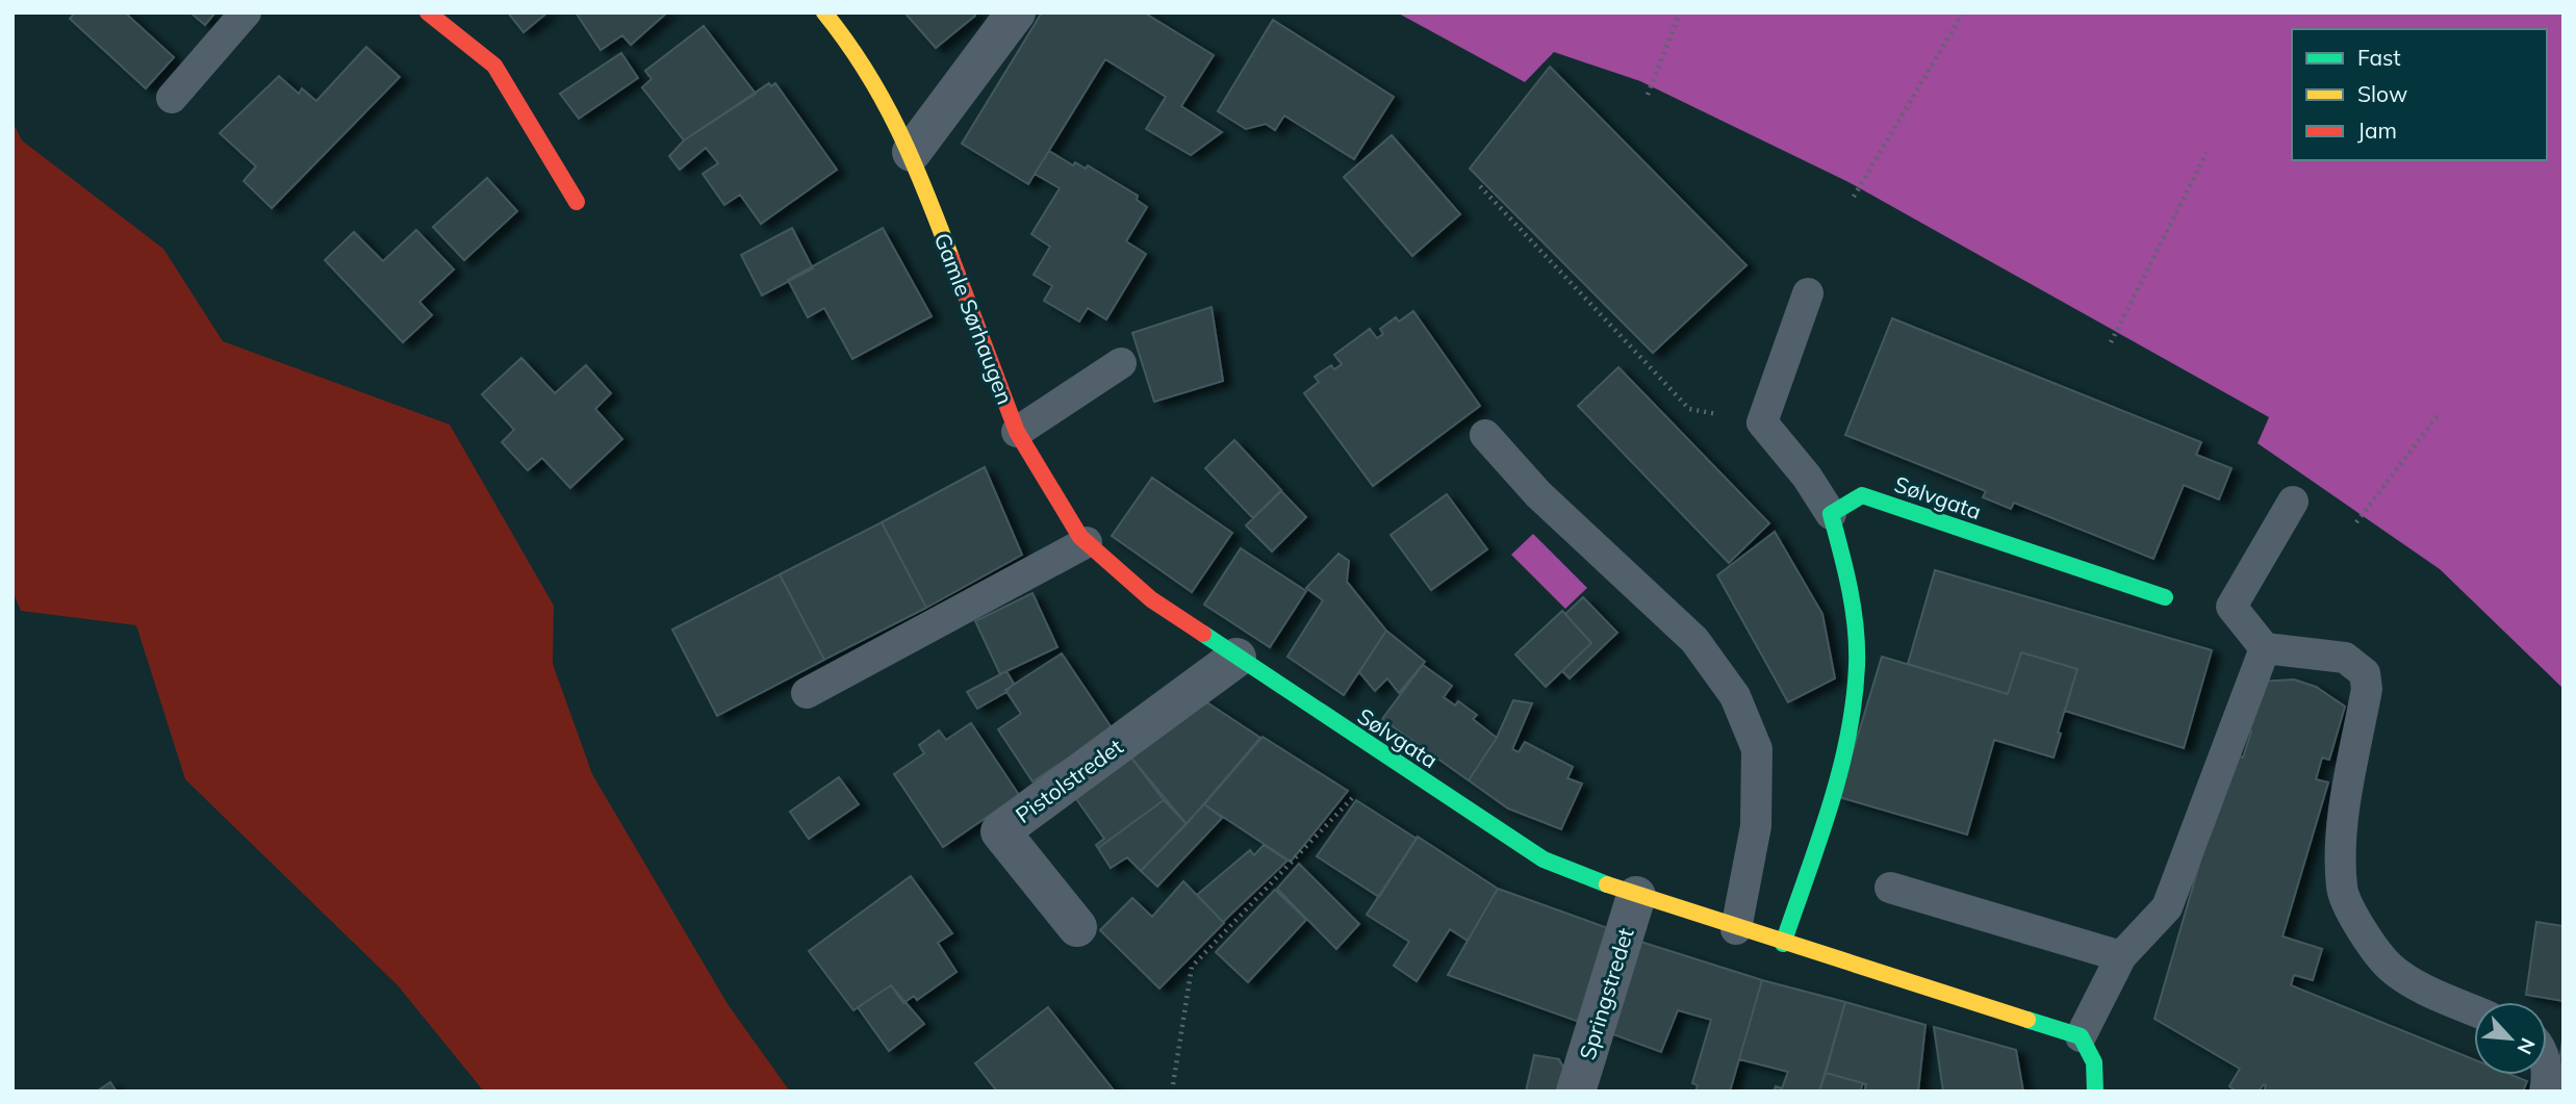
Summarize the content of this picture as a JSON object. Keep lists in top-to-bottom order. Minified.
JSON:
{"streets":{"street":["Gamle Sørhaugen","Sølvgata","Pistolstredet","Springstredet"]},"crossings":[["Gamle Sørhaugen","Sølvgata"],["Sølvgata","Pistolstredet"],["Sølvgata","Springstredet"]],"legend":["Fast","Slow","Jam"],"north":"bottom right"}
